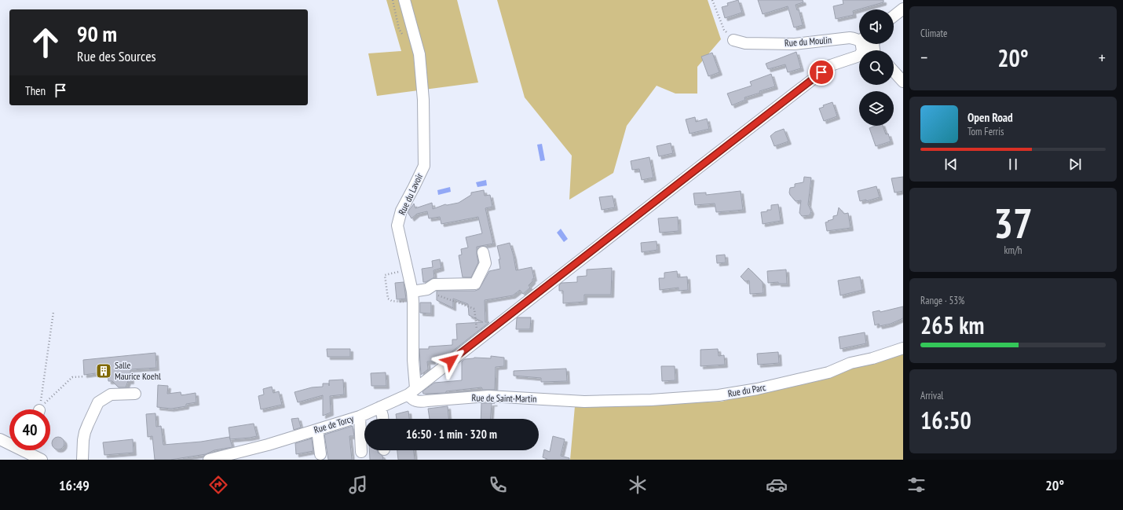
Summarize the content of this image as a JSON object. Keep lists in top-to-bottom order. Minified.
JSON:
{"streets":{"street":["Rue du Moulin","Rue du Lavoir","Rue du Parc","Rue de Saint-Martin","Rue de Torcy"]},"crossings":[["Rue du Lavoir","Rue de Saint-Martin"],["Rue du Lavoir","Rue de Torcy"],["Rue du Parc","Rue de Saint-Martin"],["Rue de Saint-Martin","Rue de Torcy"]],"places":{"building":["Salle Maurice Koehl"]},"page":{"tile":["Climate",["37","km/h"],["Range · 53%","265 km"],["Arrival","16:50"]],"turn":["90 m","Rue des Sources"],"heat":["−","20°","+"],"then":"Then","song":["Open Road","Tom Ferris"],"limit":"40","trip":"16:50 · 1 min · 320 m","tabs":["16:49","20°"]}}
